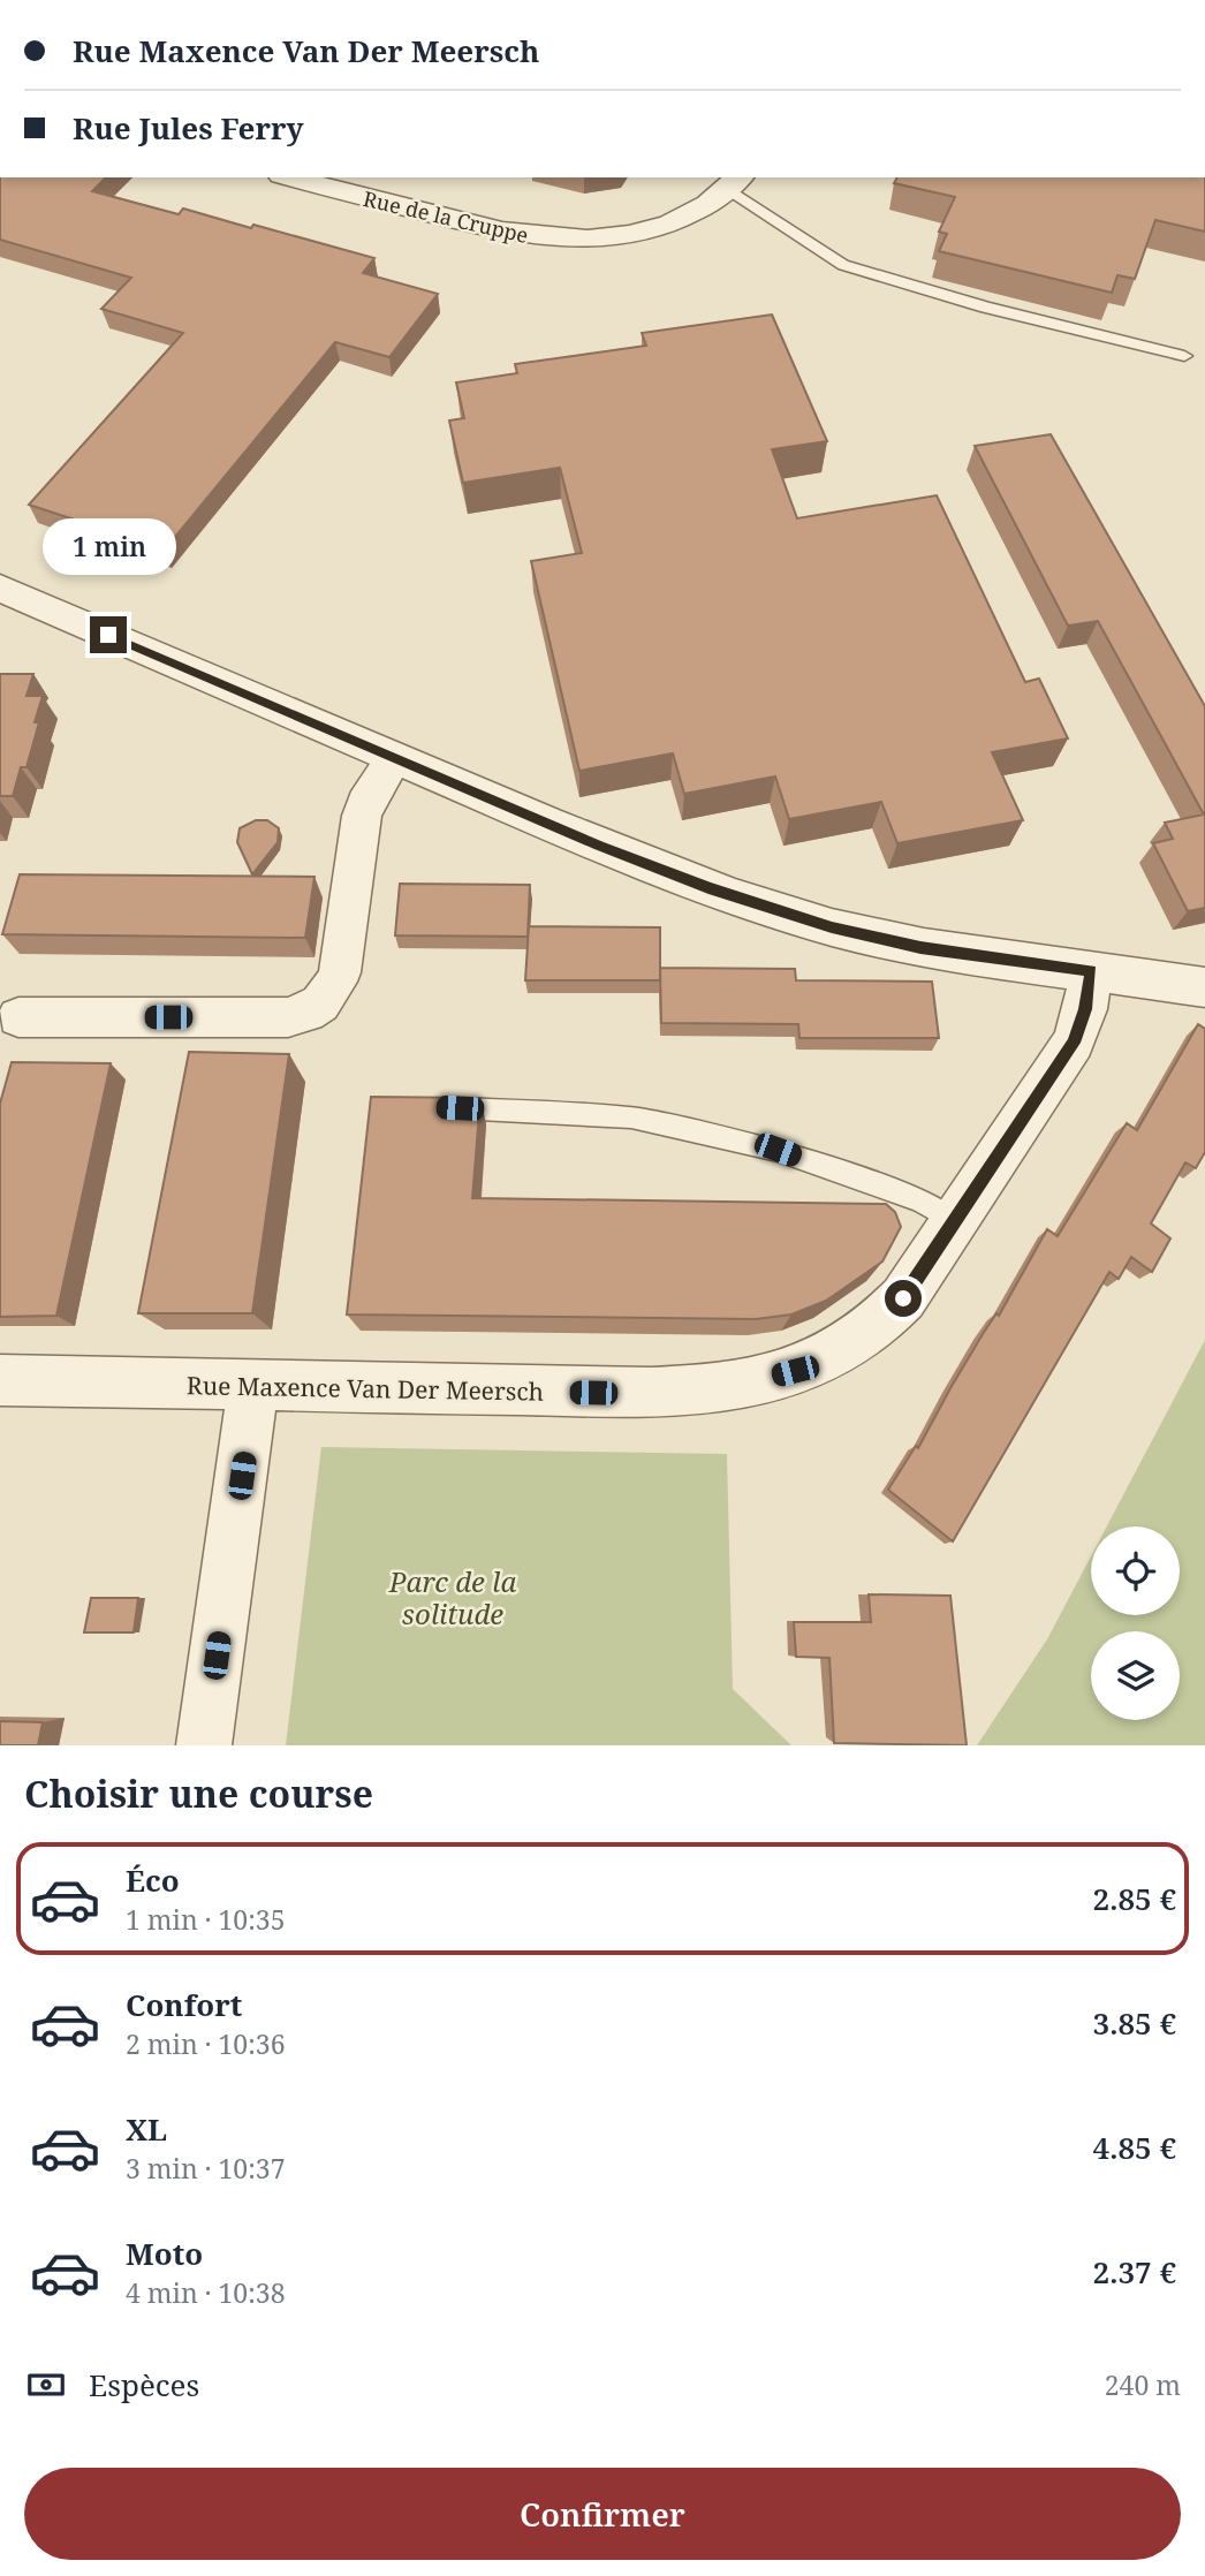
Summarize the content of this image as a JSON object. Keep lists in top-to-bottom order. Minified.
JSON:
{"streets":{"street":["Rue de la Cruppe","Rue Maxence Van Der Meersch"]},"parks":["Parc de la solitude"],"page":{"banner":["Rue Maxence Van Der Meersch","Rue Jules Ferry"],"bubble":"1 min","heading":"Choisir une course","list":[{"name":"Éco","note":"1 min · 10:35","value":"2.85 €"},{"name":"Confort","note":"2 min · 10:36","value":"3.85 €"},{"name":"XL","note":"3 min · 10:37","value":"4.85 €"},{"name":"Moto","note":"4 min · 10:38","value":"2.37 €"}],"pay":["Espèces","240 m"],"buttons":"Confirmer"}}
